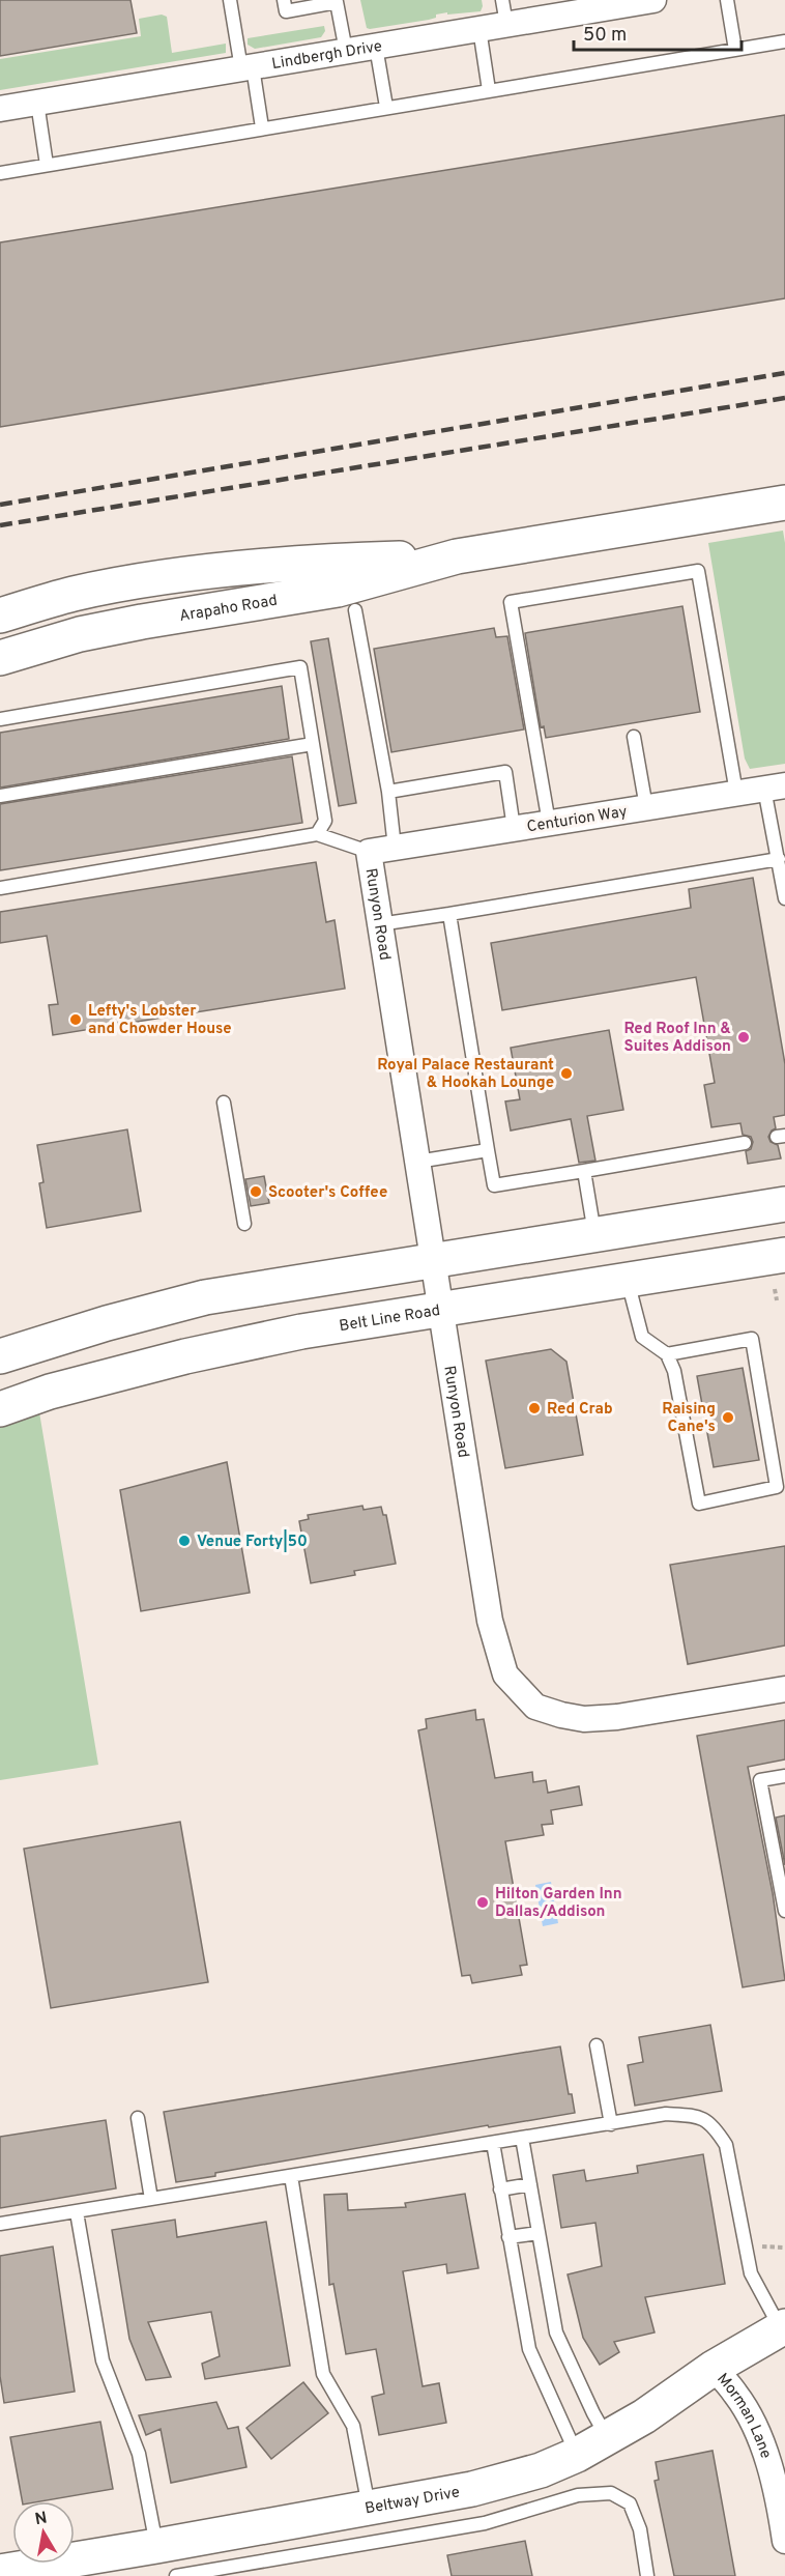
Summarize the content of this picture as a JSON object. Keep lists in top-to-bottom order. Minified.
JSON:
{"streets":{"main road":["Arapaho Road","Belt Line Road","Beltway Drive"],"street":["Lindbergh Drive","Centurion Way","Runyon Road","Morman Lane"]},"crossings":[["Centurion Way","Runyon Road"],["Runyon Road","Belt Line Road"],["Morman Lane","Beltway Drive"]],"places":["Lefty's Lobster and Chowder House","Red Roof Inn & Suites Addison","Royal Palace Restaurant & Hookah Lounge","Scooter's Coffee","Red Crab","Raising Cane's","Venue Forty|50","Hilton Garden Inn Dallas/Addison"],"scale_bar":"50 m","north":"top"}
